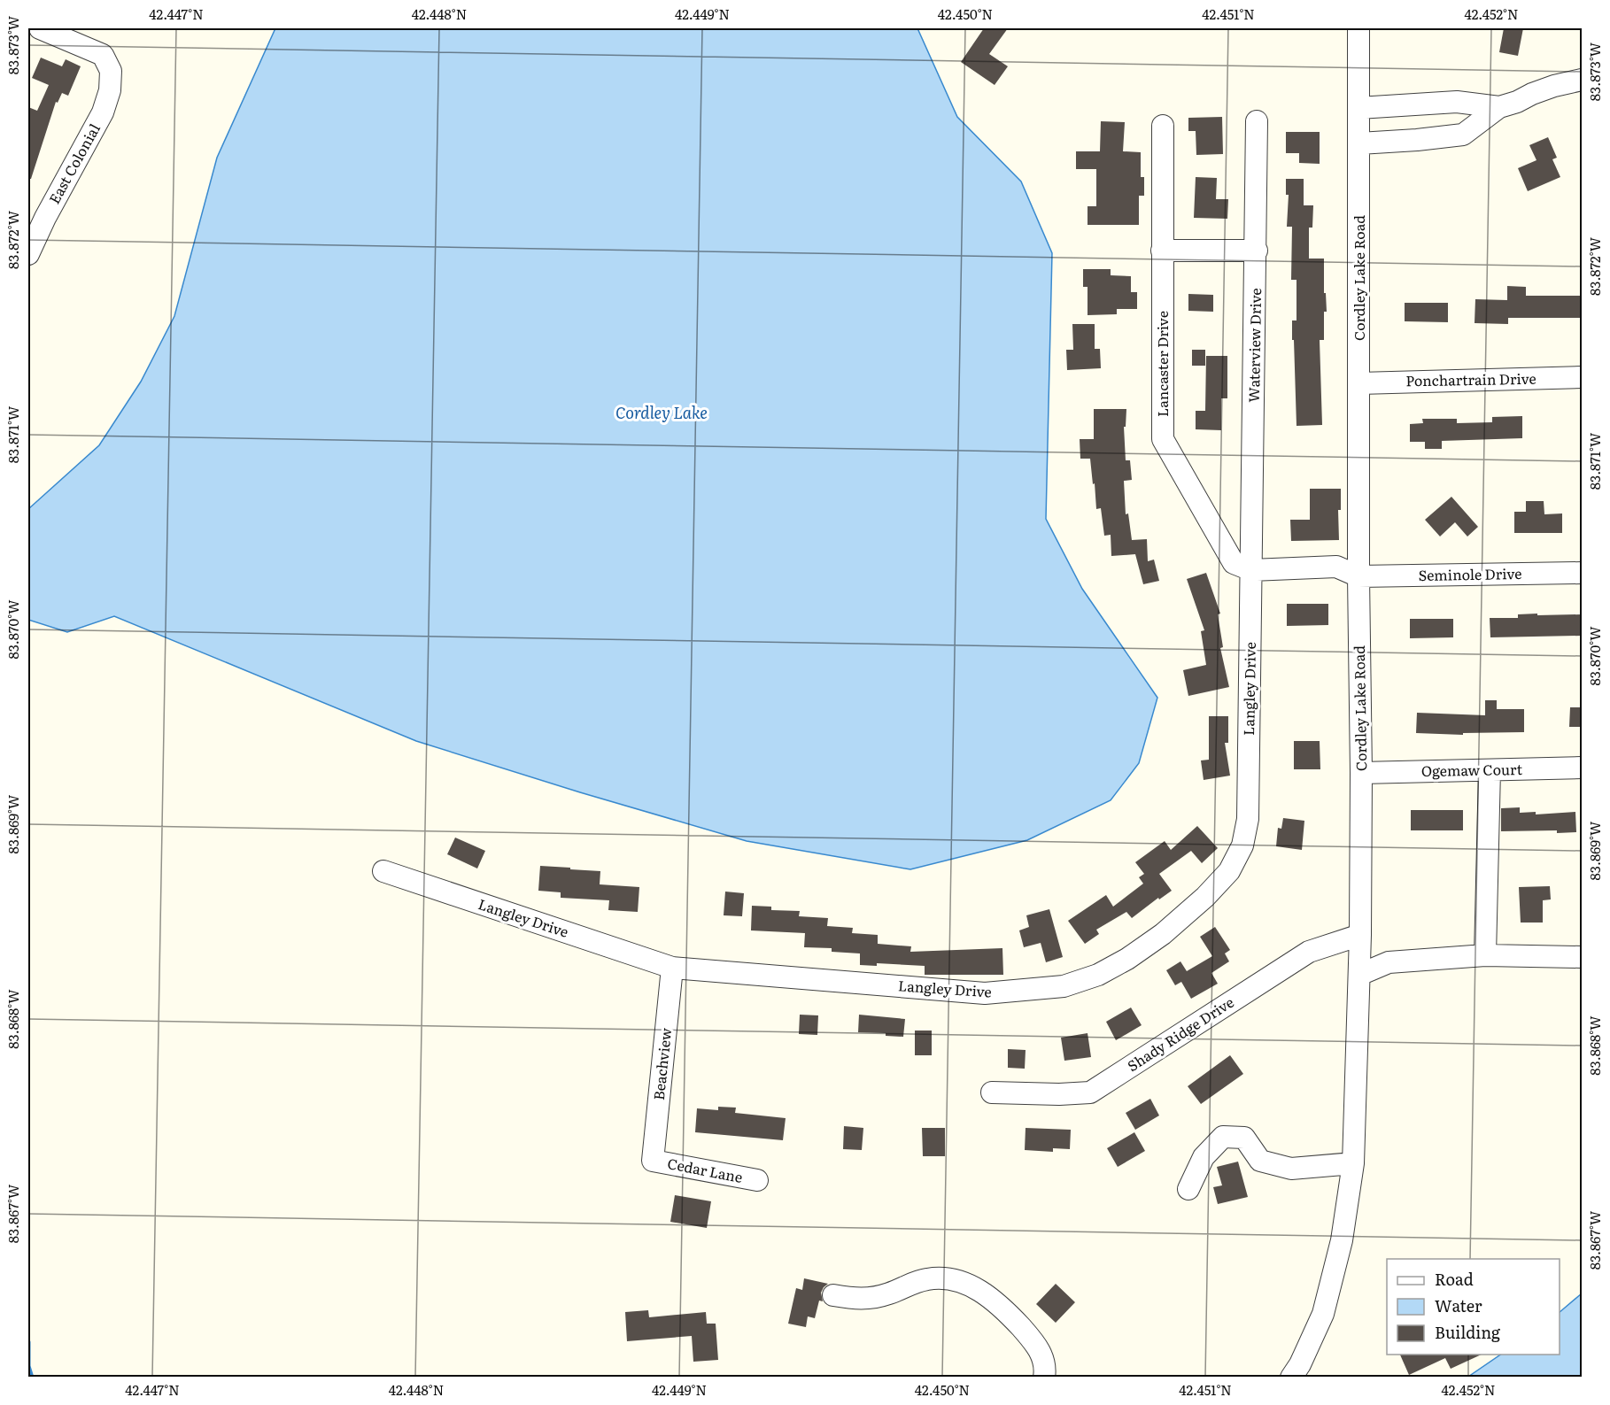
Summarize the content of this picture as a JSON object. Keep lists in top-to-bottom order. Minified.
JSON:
{"streets":{"street":["East Colonial","Cordley Lake Road","Waterview Drive","Lancaster Drive","Ponchartrain Drive","Seminole Drive","Langley Drive","Ogemaw Court","Shady Ridge Drive","Beachview","Cedar Lane"]},"crossings":[["Cordley Lake Road","Ponchartrain Drive"],["Cordley Lake Road","Seminole Drive"],["Cordley Lake Road","Ogemaw Court"],["Cordley Lake Road","Shady Ridge Drive"],["Waterview Drive","Lancaster Drive"],["Waterview Drive","Langley Drive"],["Lancaster Drive","Langley Drive"],["Langley Drive","Beachview"],["Beachview","Cedar Lane"]],"water":["Cordley Lake"],"legend":["Road","Water","Building"],"coordinates":["42.447°N","42.448°N","42.449°N","42.450°N","42.451°N","42.452°N","83.873°W","83.872°W","83.871°W","83.870°W","83.869°W","83.868°W","83.867°W"]}
